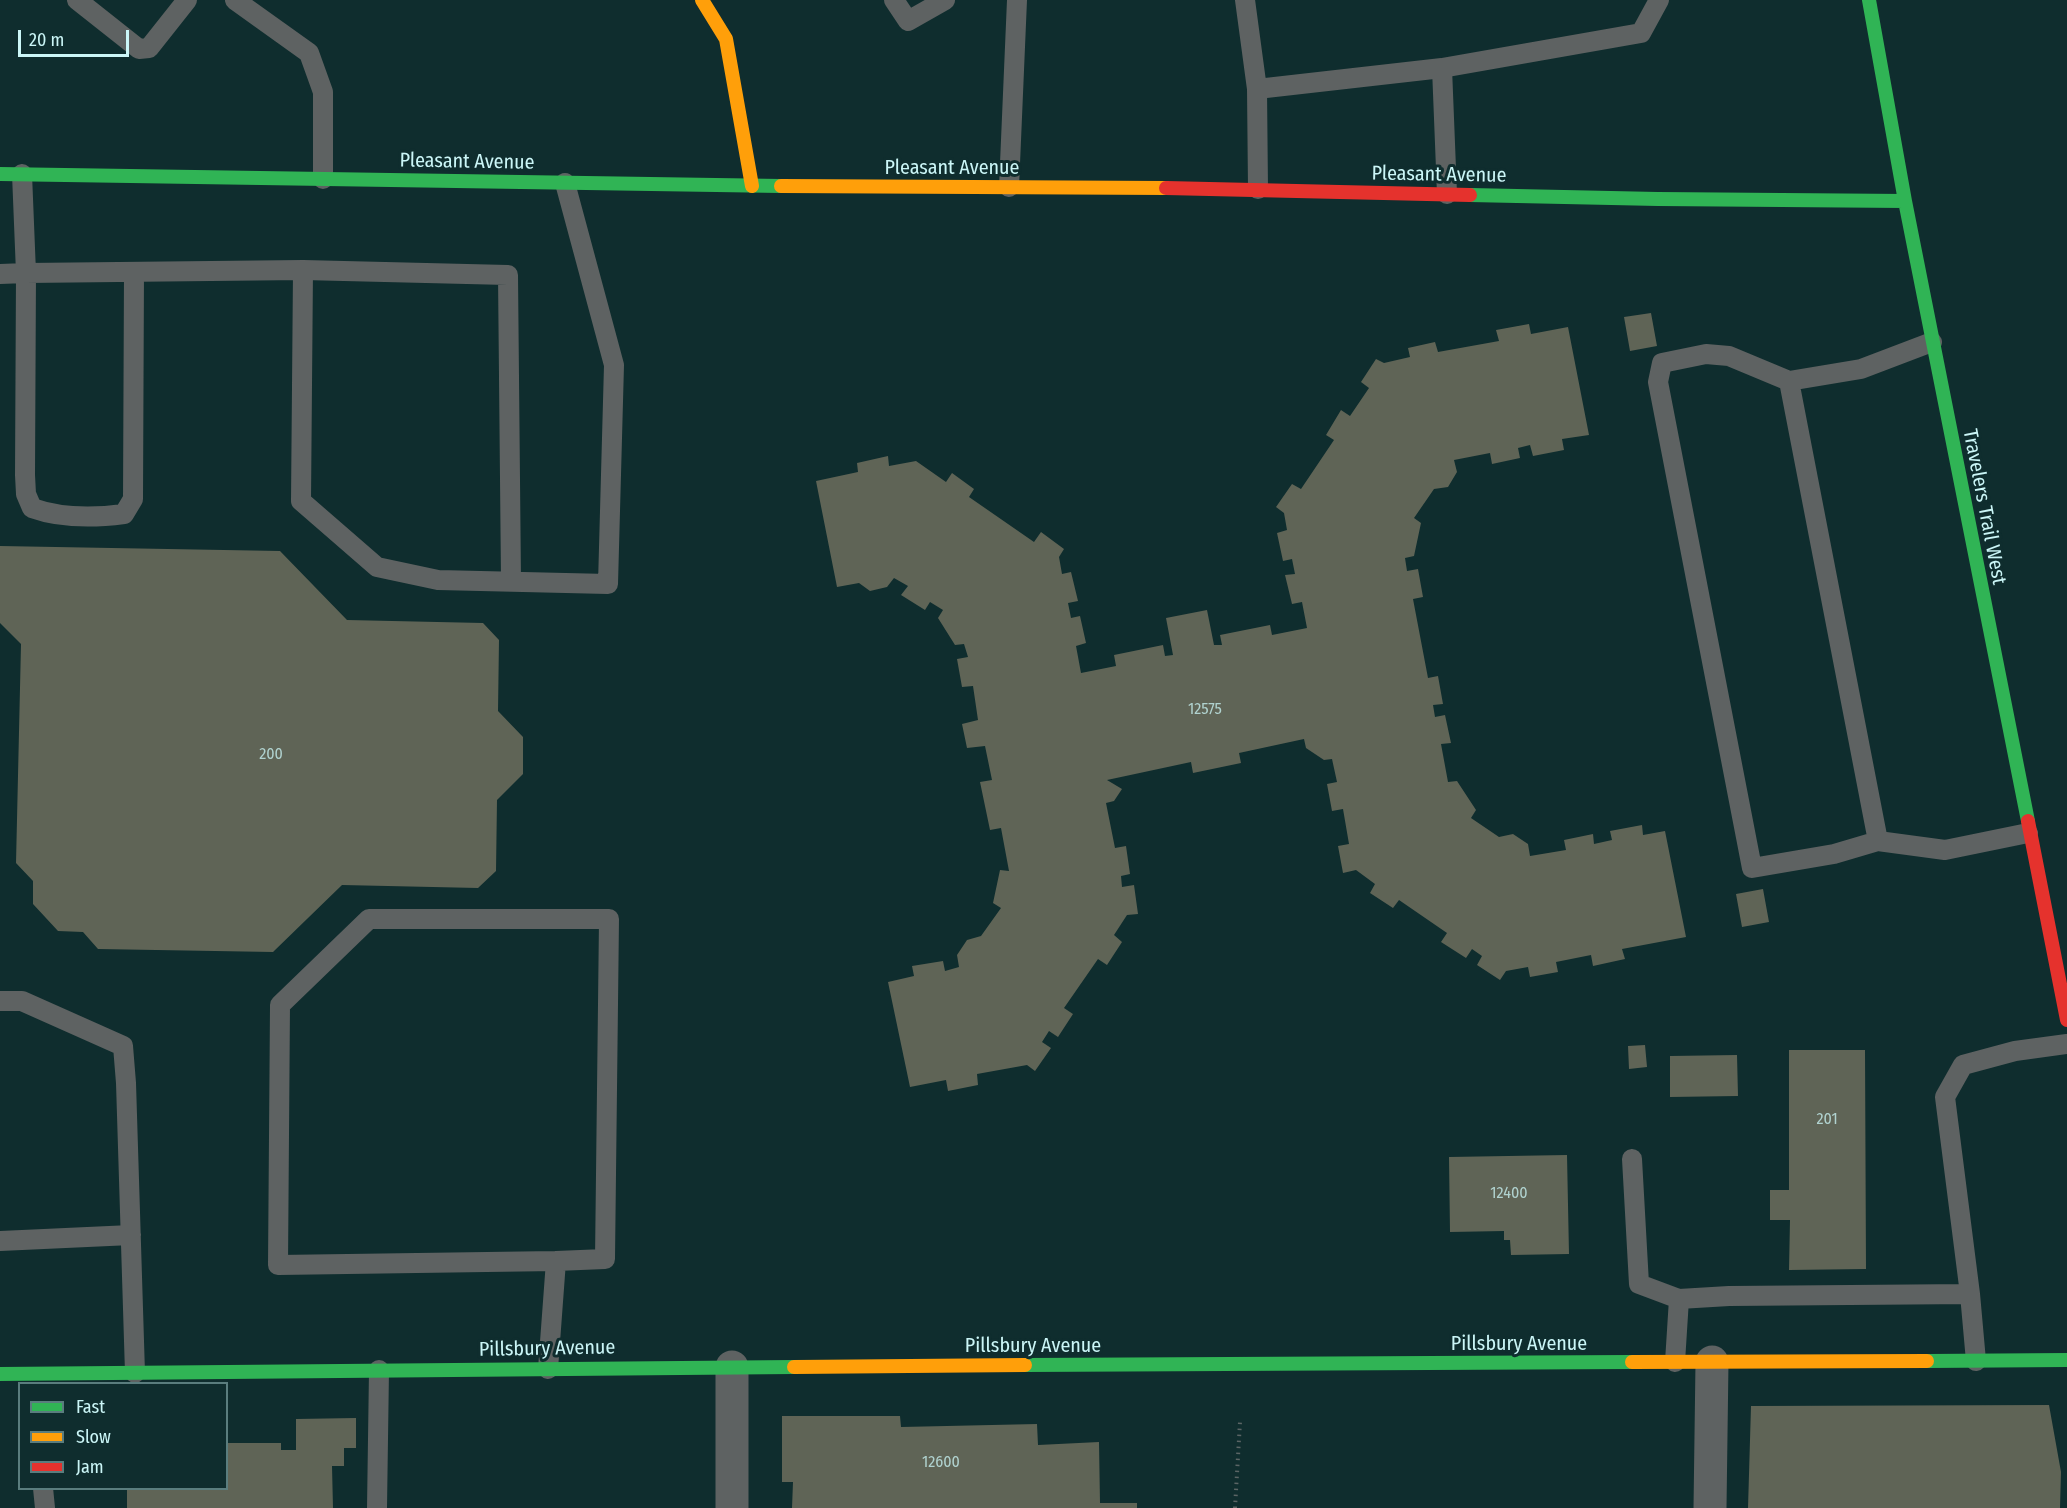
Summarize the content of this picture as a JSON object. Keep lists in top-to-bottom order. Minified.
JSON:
{"streets":{"street":["Pleasant Avenue","Travelers Trail West","Pillsbury Avenue"]},"crossings":[["Pleasant Avenue","Travelers Trail West"]],"house_numbers":["12575","200","201","12400","12600"],"legend":["Fast","Slow","Jam"],"scale_bar":"20 m"}
